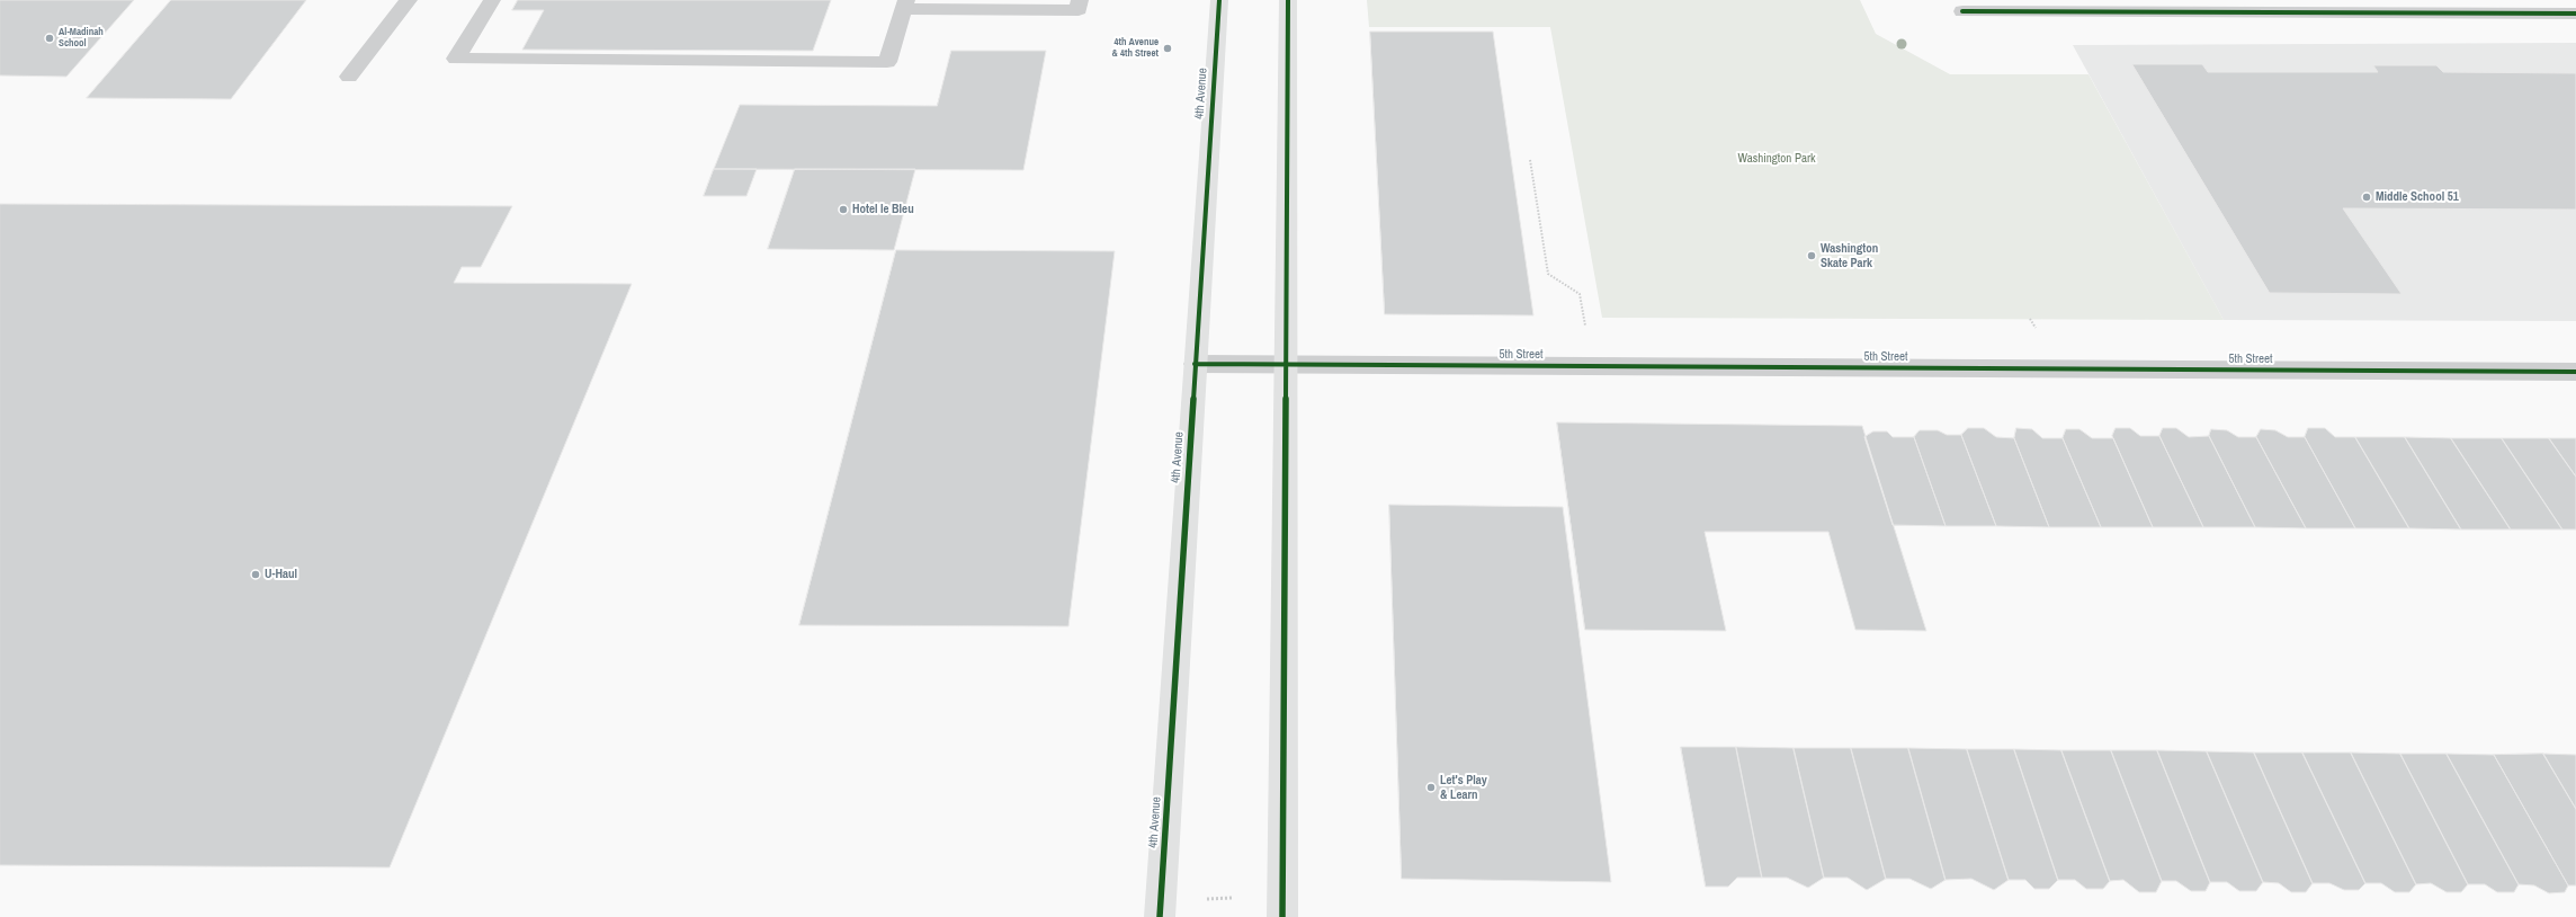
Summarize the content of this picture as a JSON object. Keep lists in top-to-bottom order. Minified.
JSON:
{"streets":{"main road":["4th Avenue"],"street":["5th Street"]},"crossings":[["4th Avenue","5th Street"]],"parks":["Washington Park"],"places":["Al-Madinah School","4th Avenue & 4th Street","Middle School 51","Hotel le Bleu","Washington Skate Park","U-Haul","Let's Play & Learn"]}
